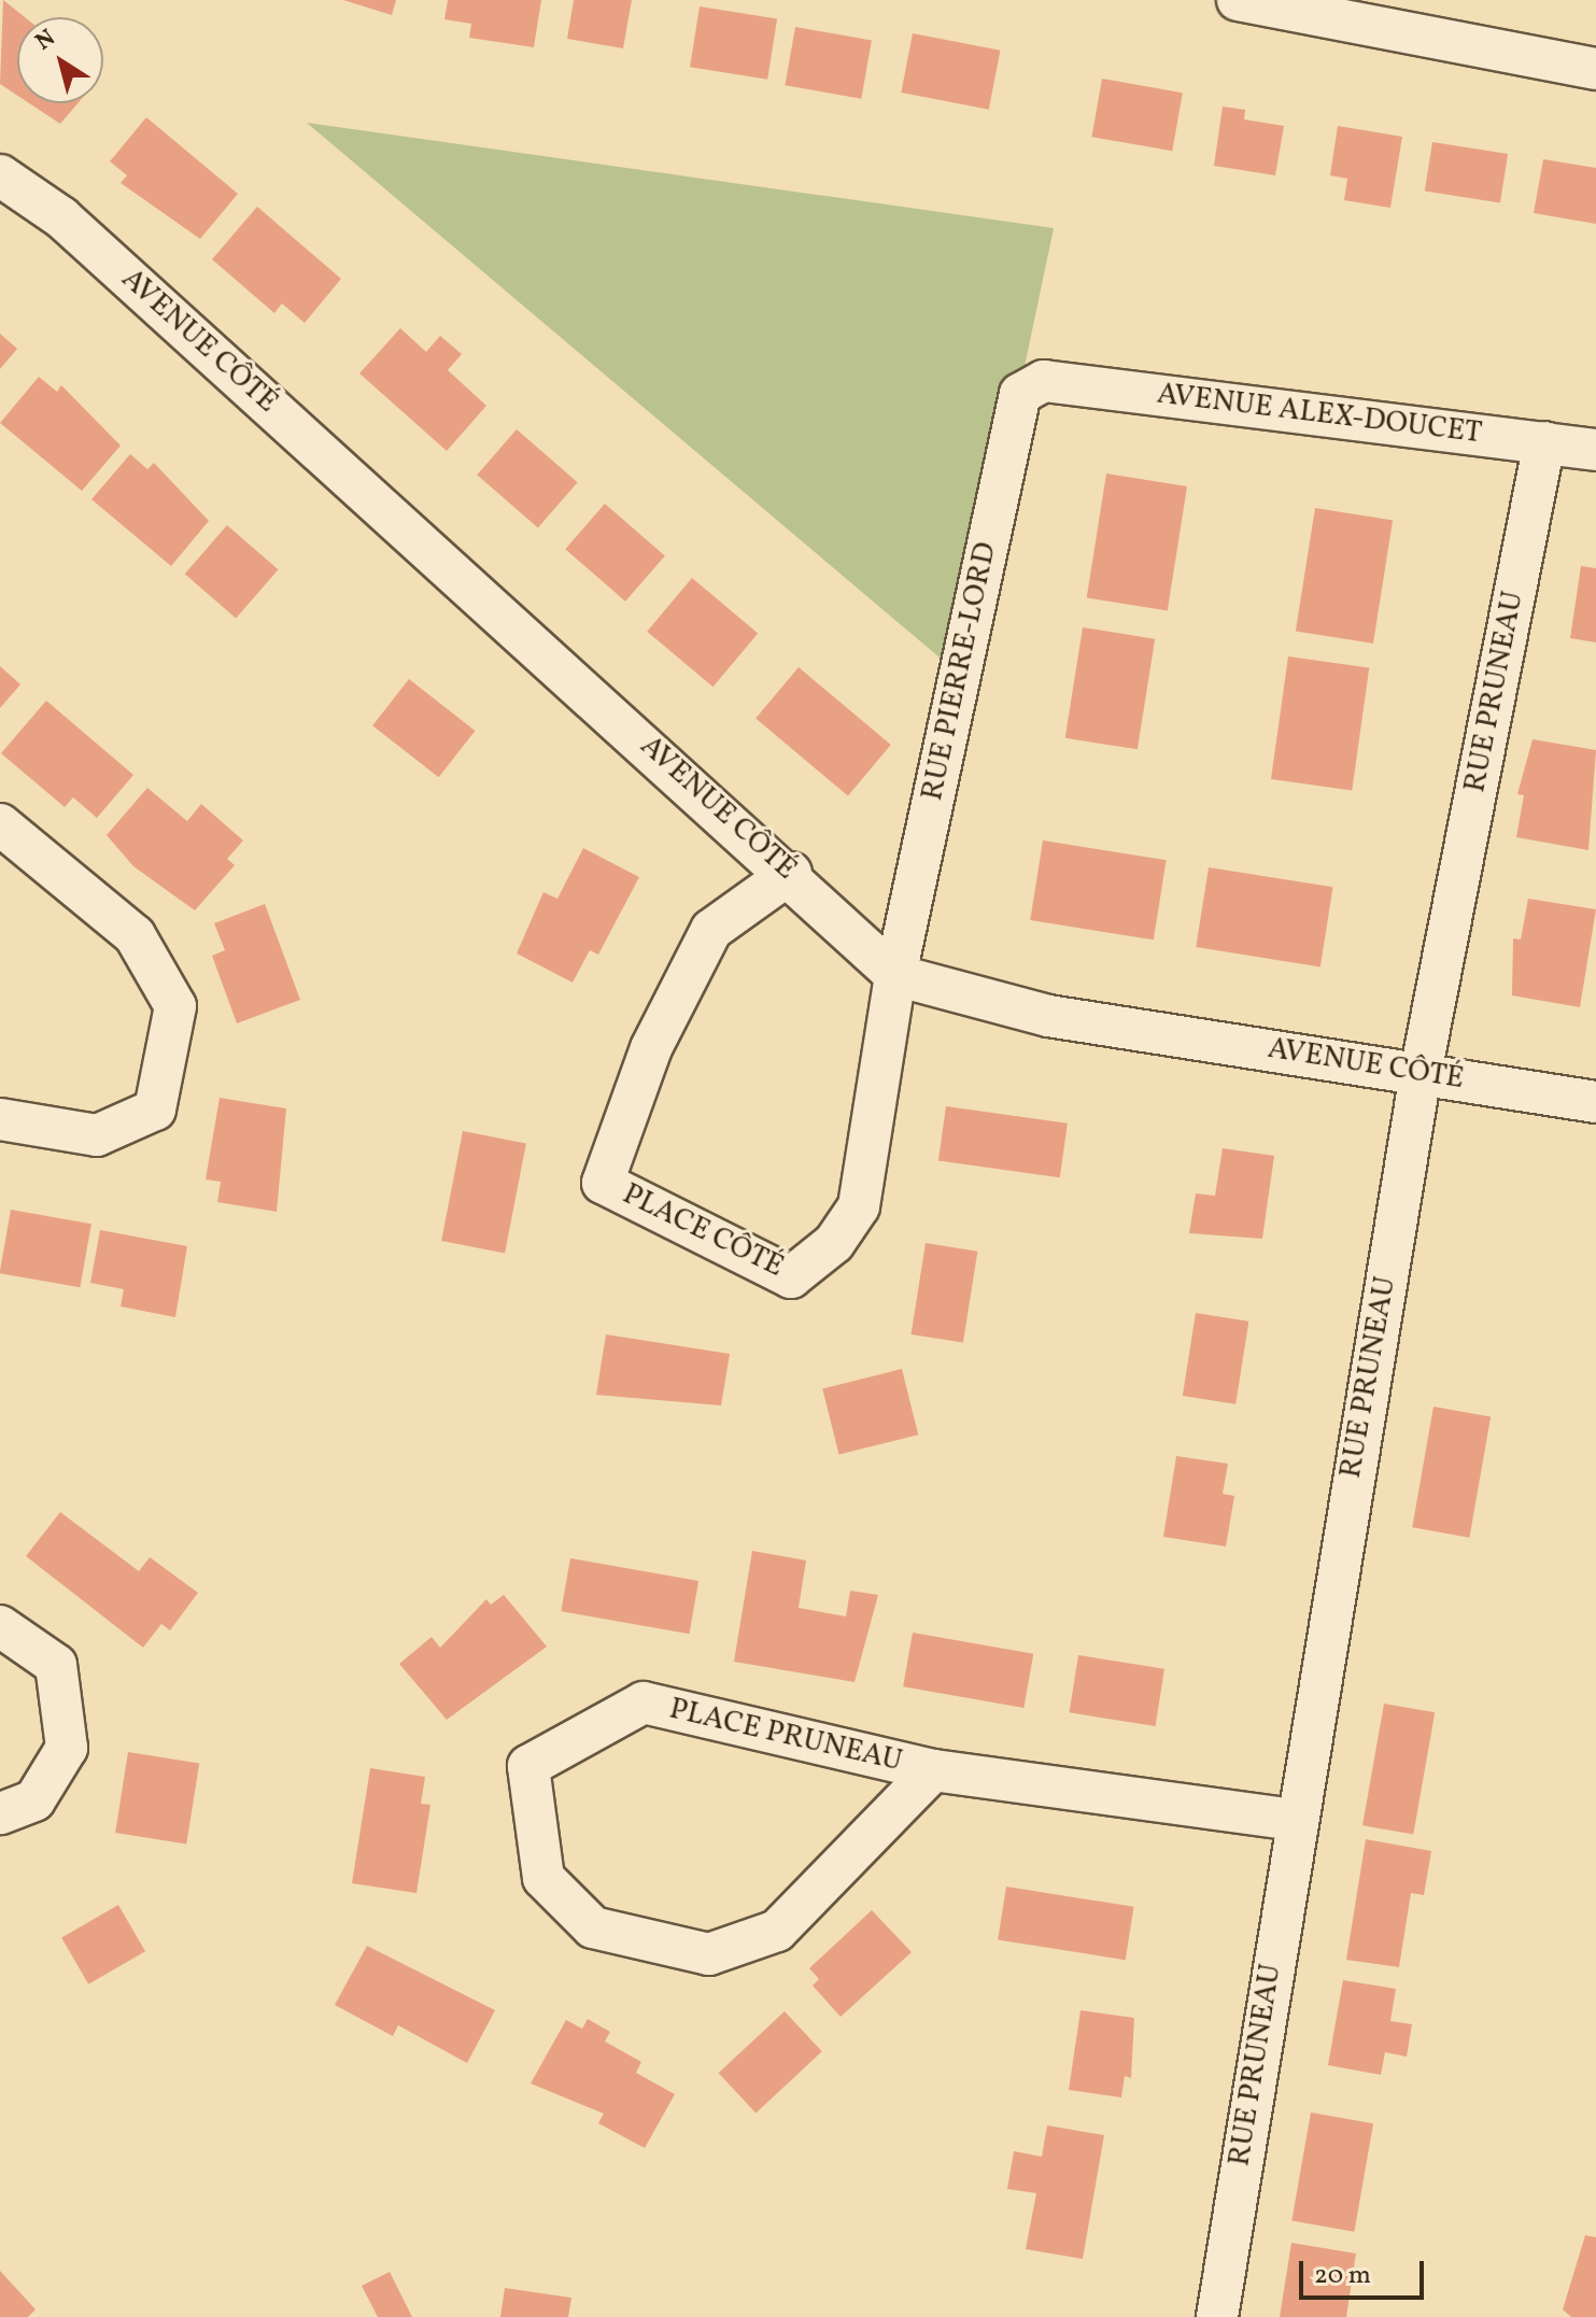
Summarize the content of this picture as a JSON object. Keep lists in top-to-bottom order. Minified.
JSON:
{"streets":{"street":["AVENUE CÔTÉ","AVENUE ALEX-DOUCET","RUE PIERRE-LORD","RUE PRUNEAU","PLACE CÔTÉ","PLACE PRUNEAU"]},"crossings":[["AVENUE CÔTÉ","RUE PIERRE-LORD"],["AVENUE CÔTÉ","RUE PRUNEAU"],["AVENUE CÔTÉ","PLACE CÔTÉ"],["AVENUE ALEX-DOUCET","RUE PIERRE-LORD"],["AVENUE ALEX-DOUCET","RUE PRUNEAU"],["RUE PIERRE-LORD","PLACE CÔTÉ"],["RUE PRUNEAU","PLACE PRUNEAU"]],"scale_bar":"20 m","north":"top left"}
